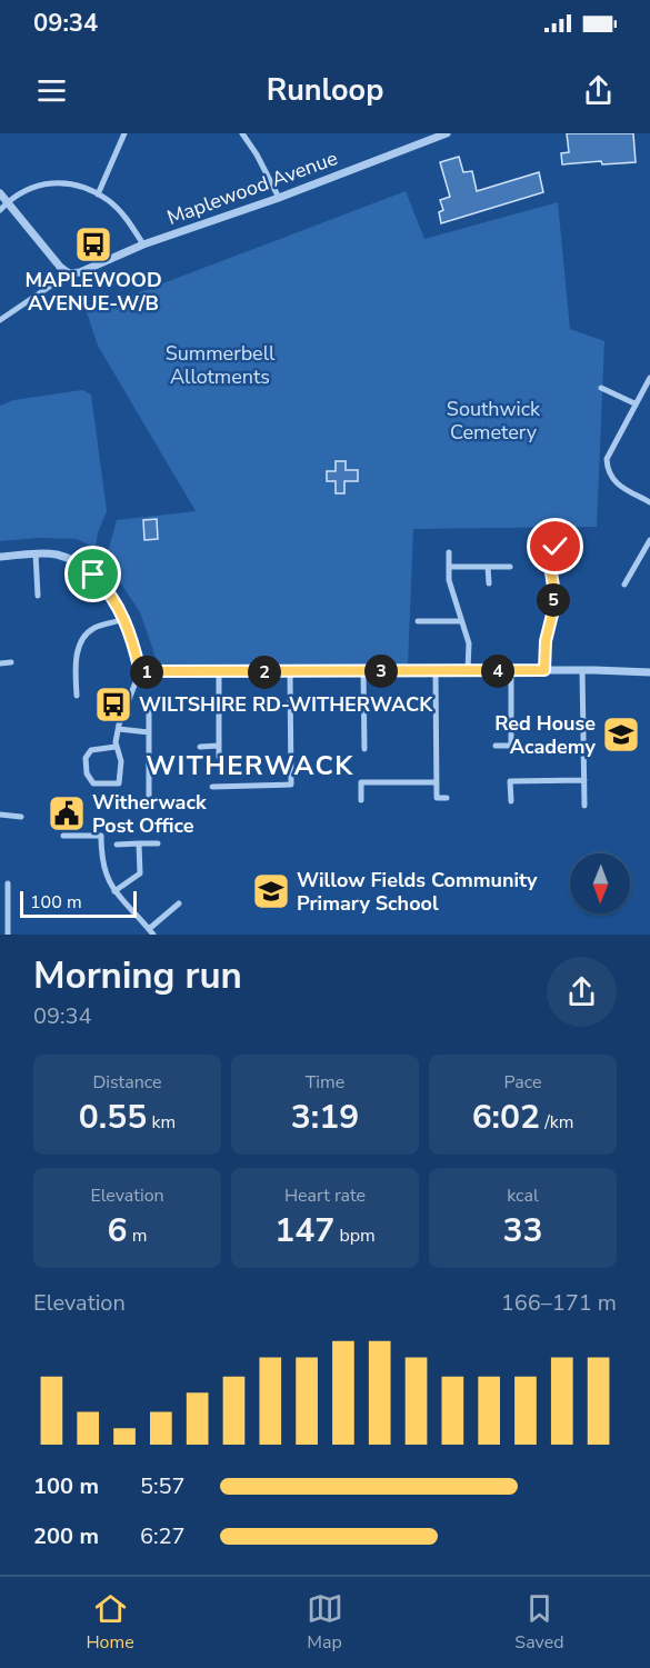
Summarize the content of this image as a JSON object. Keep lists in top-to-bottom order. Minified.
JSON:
{"streets":{"street":["Maplewood Avenue"]},"districts":["WITHERWACK"],"parks":["Summerbell Allotments","Southwick Cemetery"],"places":{"bus stop":["MAPLEWOOD AVENUE-W/B","WILTSHIRE RD-WITHERWACK"],"school or university":["Red House Academy","Willow Fields Community Primary School"],"public building":["Witherwack Post Office"]},"scale_bar":"100 m","north":"bottom","page":{"status":"09:34","header":"Runloop","pins":["5","3","4","1","2"],"scale":"100 m","heading":["Morning run","09:34"],"stats":[["Distance","0.55 km"],["Time","3:19"],["Pace","6:02 /km"],["Elevation","6 m"],["Heart rate","147 bpm"],["kcal","33"]],"chart":["Elevation","166–171 m"],"list":[{"name":"100 m","note":"5:57"},{"name":"200 m","note":"6:27"}],"tabs":["Home","Map","Saved"]}}
